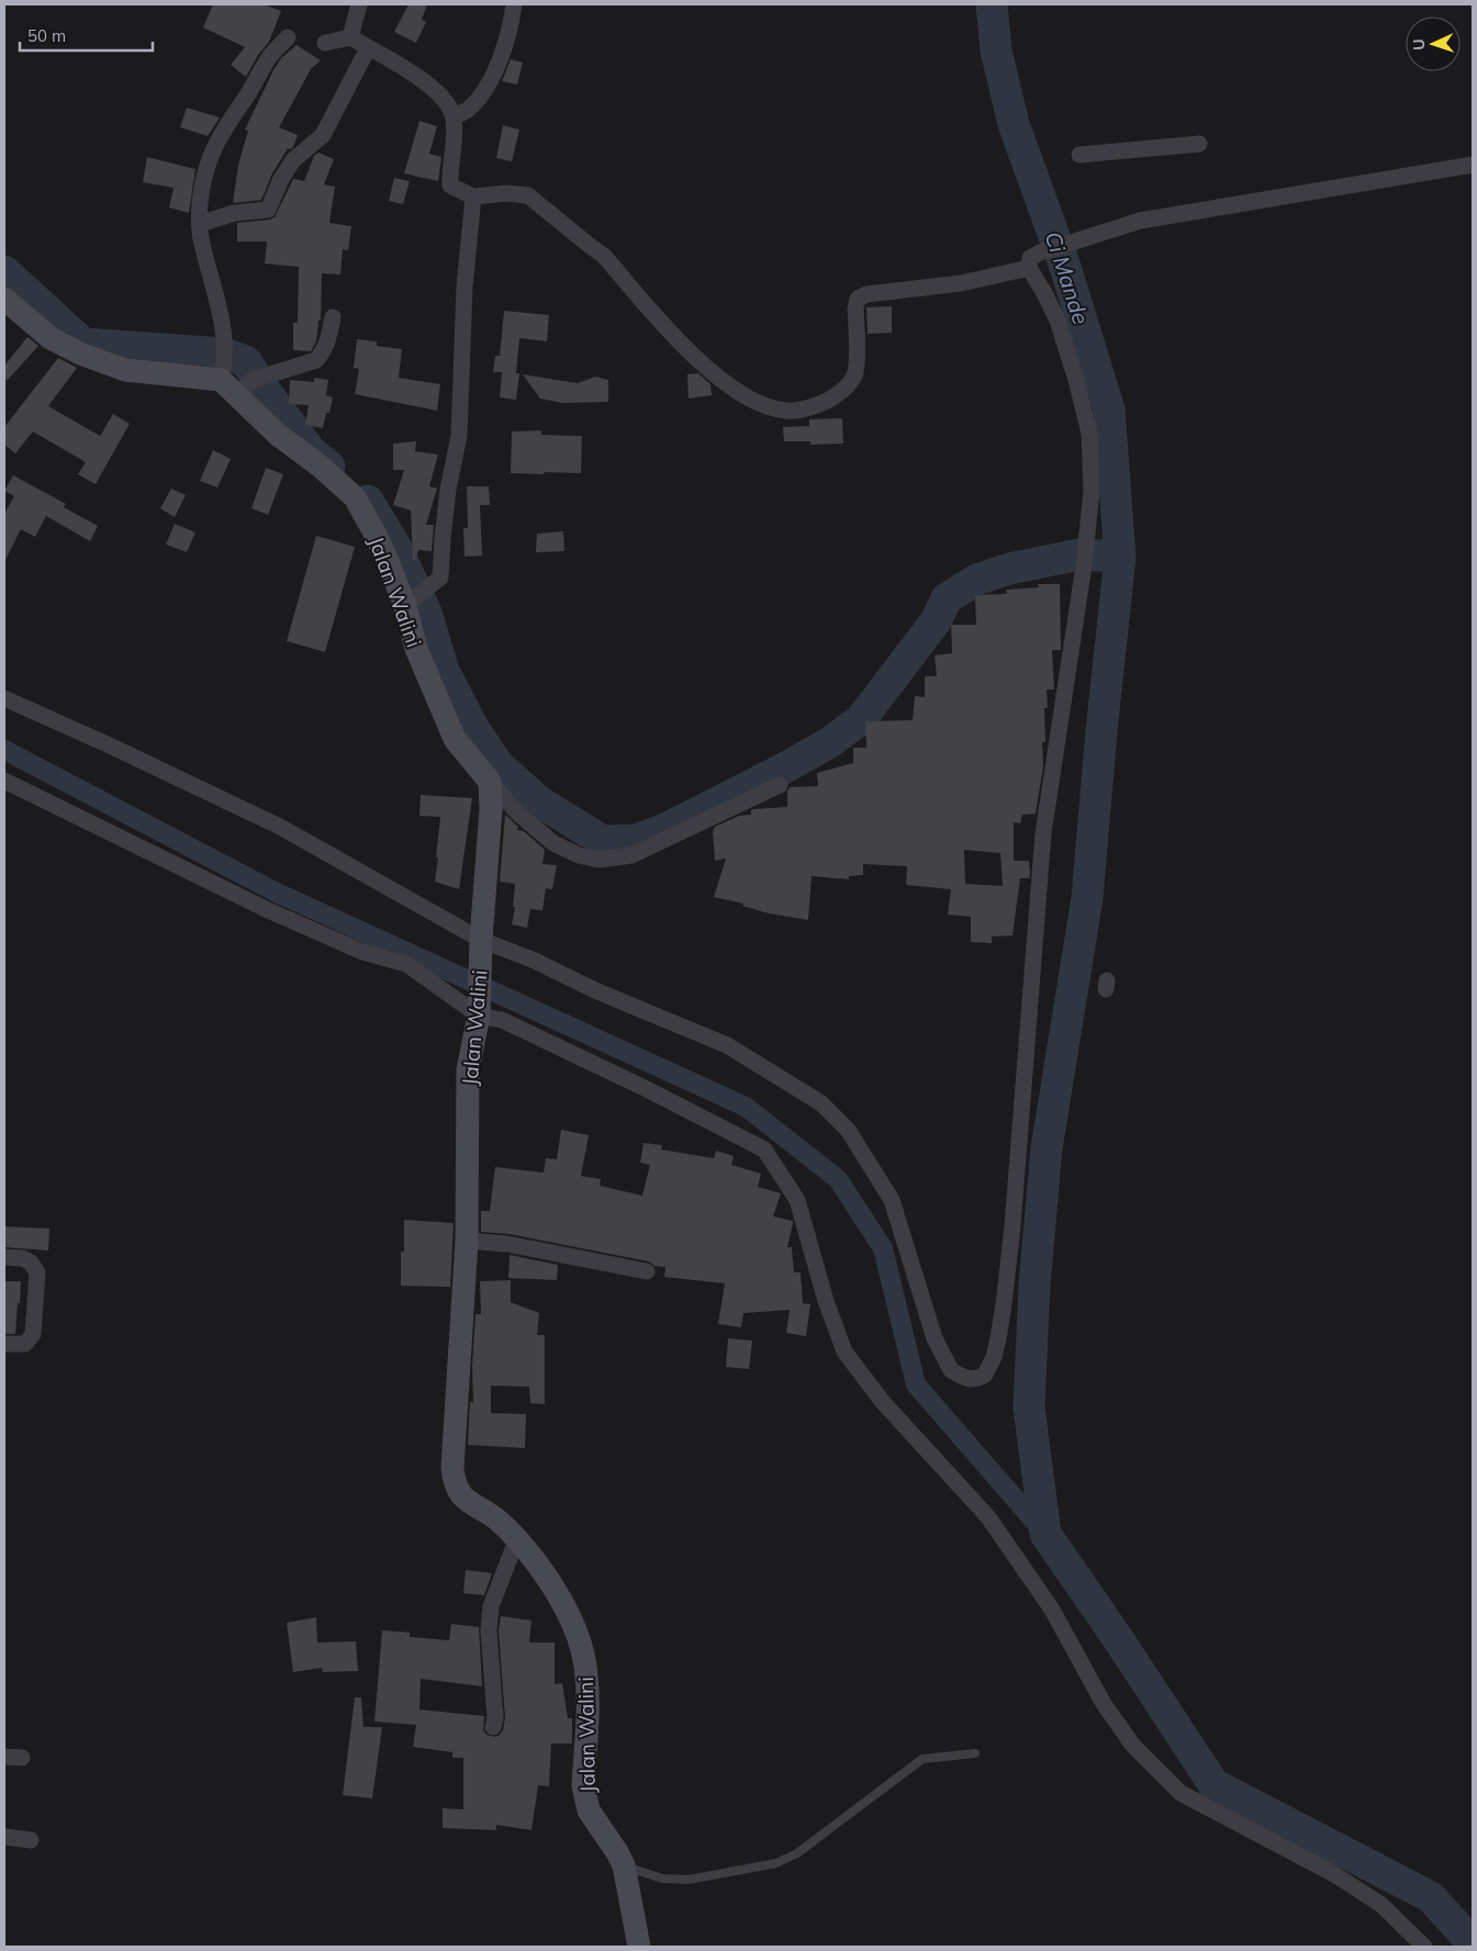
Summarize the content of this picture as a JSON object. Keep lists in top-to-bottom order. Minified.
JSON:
{"streets":{"street":["Jalan Walini"]},"water":["Ci Mande"],"scale_bar":"50 m","north":"left"}
